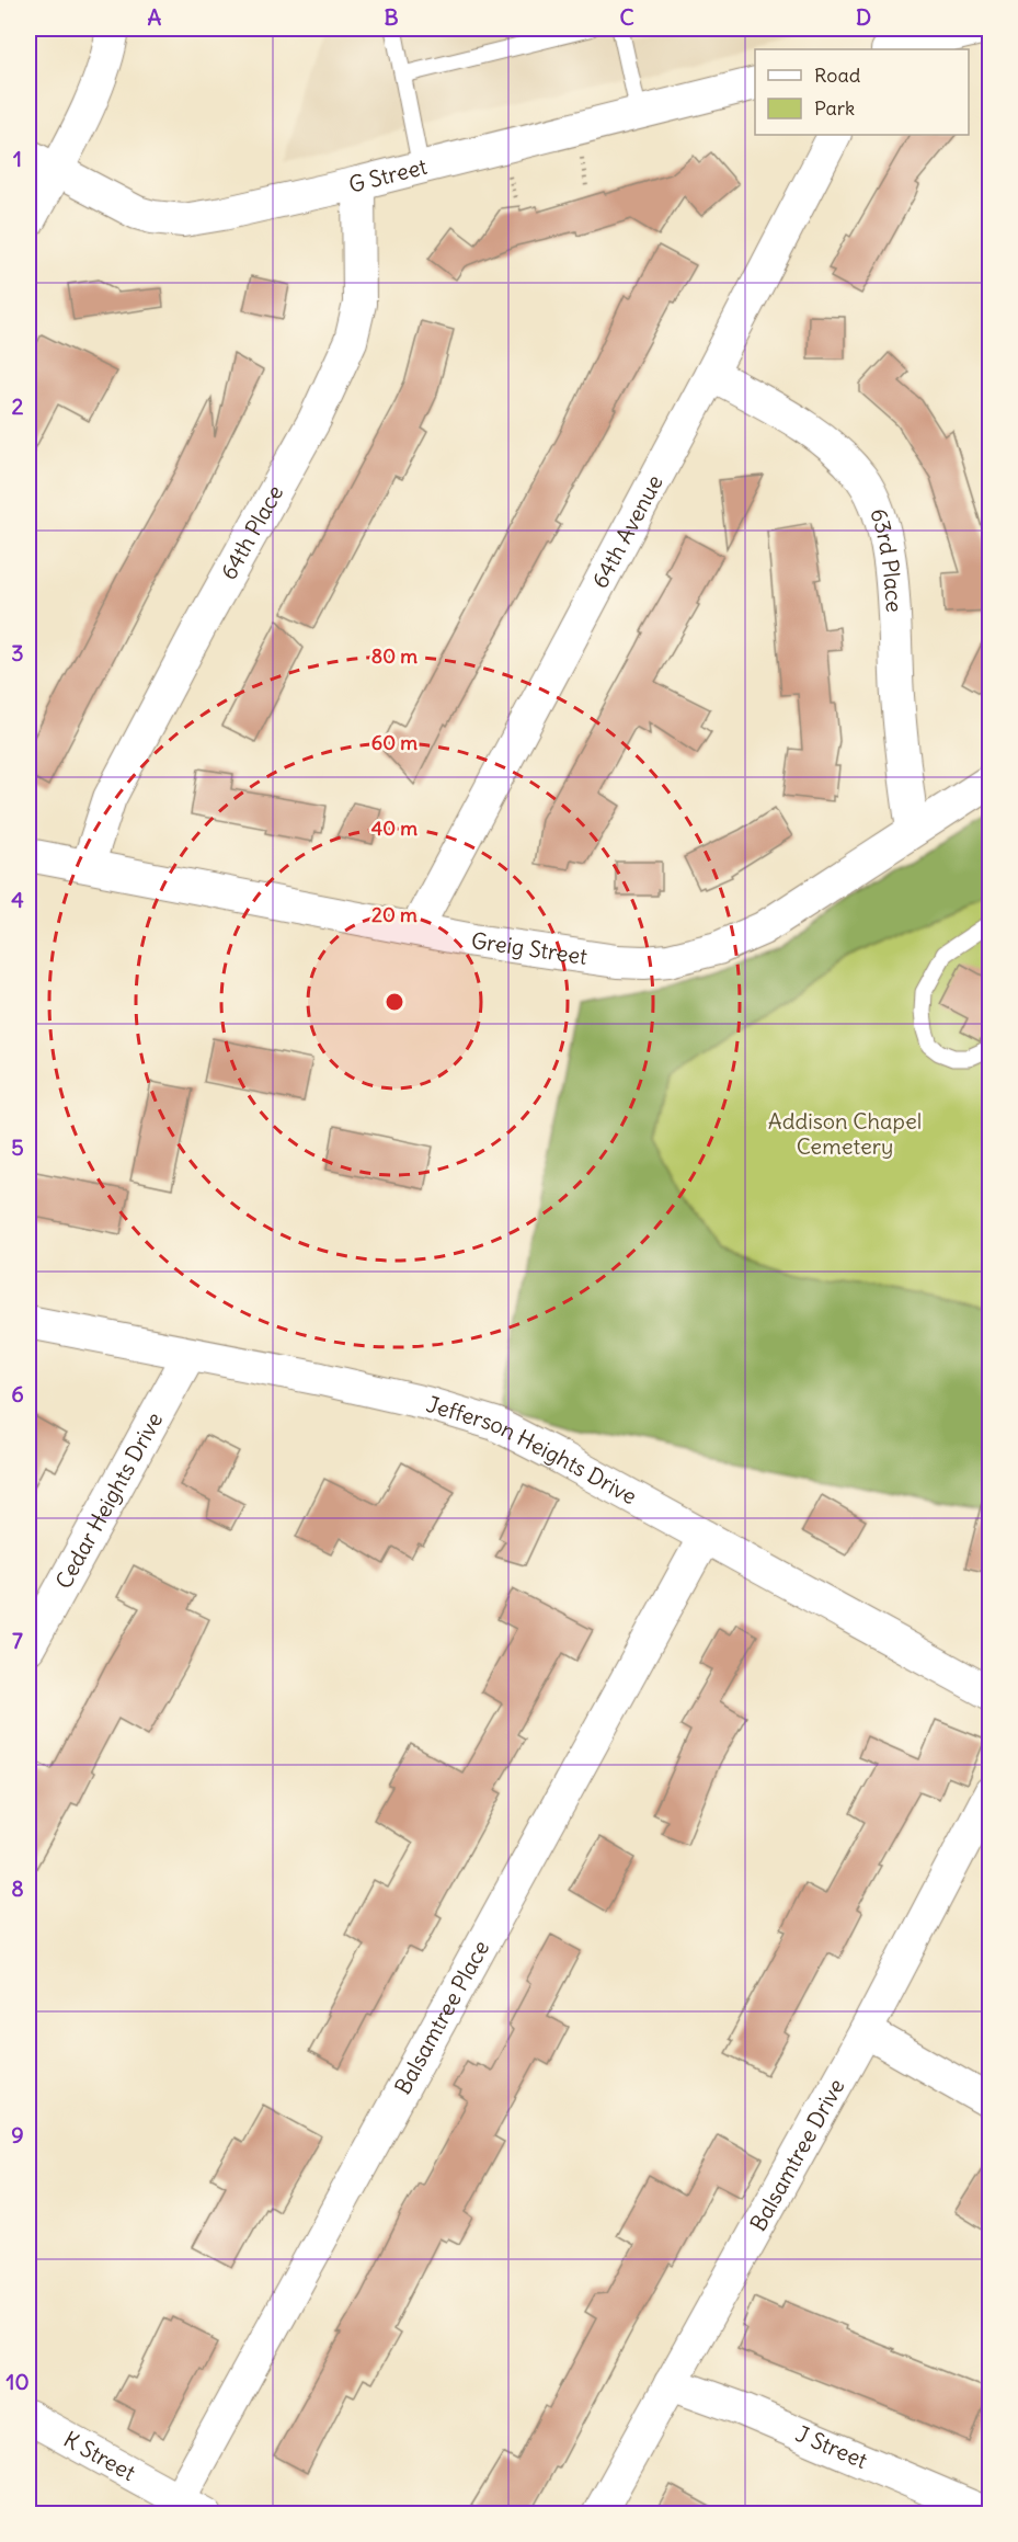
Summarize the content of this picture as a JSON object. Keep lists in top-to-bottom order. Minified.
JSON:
{"streets":{"street":["G Street","64th Place","64th Avenue","63rd Place","Greig Street","Jefferson Heights Drive","Cedar Heights Drive","Balsamtree Place","Balsamtree Drive","J Street","K Street"]},"crossings":[["G Street","64th Place"],["64th Place","Greig Street"],["64th Avenue","63rd Place"],["64th Avenue","Greig Street"],["63rd Place","Greig Street"],["Jefferson Heights Drive","Cedar Heights Drive"],["Jefferson Heights Drive","Balsamtree Place"],["Balsamtree Place","K Street"],["Balsamtree Drive","J Street"]],"parks":["Addison Chapel Cemetery"],"legend":["Road","Park"],"grid":{"columns":["A","B","C","D"],"rows":["1","2","3","4","5","6","7","8","9","10"]},"rings":["80 m","60 m","40 m","20 m"]}
